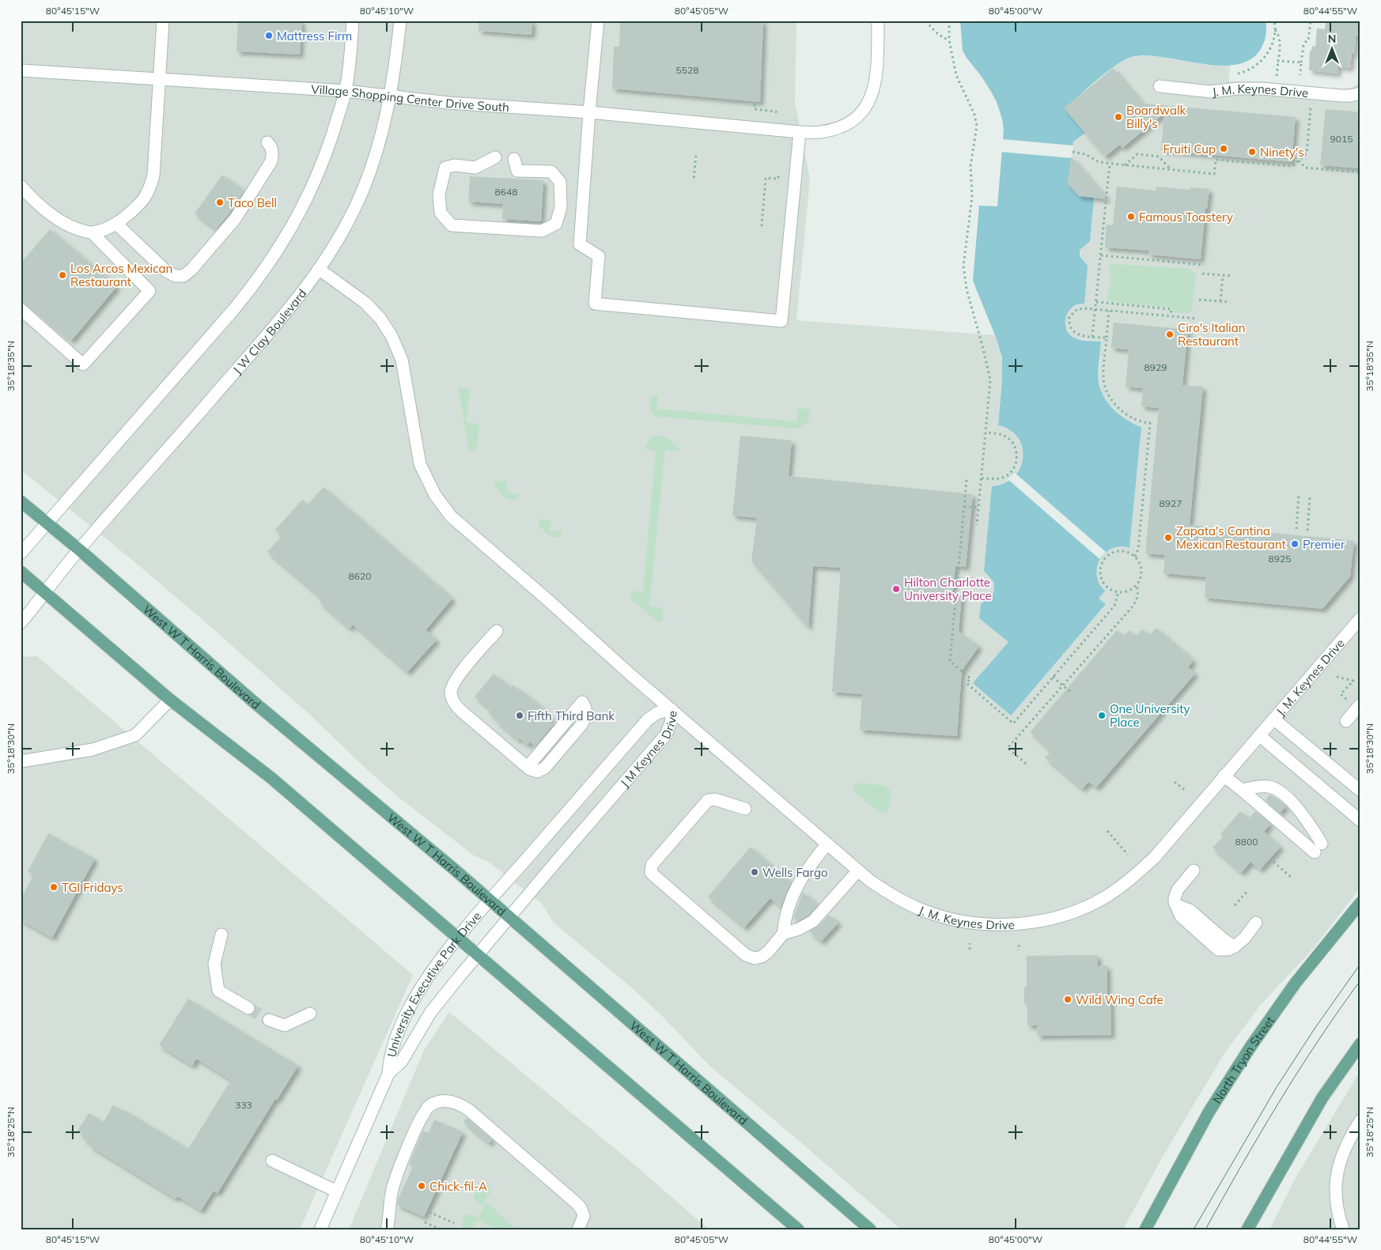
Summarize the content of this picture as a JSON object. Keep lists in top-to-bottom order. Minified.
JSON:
{"streets":{"main road":["West W T Harris Boulevard","North Tryon Street"],"street":["J. M. Keynes Drive","Village Shopping Center Drive South","J W Clay Boulevard","J M Keynes Drive","University Executive Park Drive"]},"crossings":[["J. M. Keynes Drive","J W Clay Boulevard"],["J. M. Keynes Drive","J M Keynes Drive"],["Village Shopping Center Drive South","J W Clay Boulevard"],["J W Clay Boulevard","West W T Harris Boulevard"],["West W T Harris Boulevard","J M Keynes Drive"],["West W T Harris Boulevard","University Executive Park Drive"],["J M Keynes Drive","University Executive Park Drive"]],"places":["Mattress Firm","Boardwalk Billy's","Fruiti Cup","Ninety's","Taco Bell","Famous Toastery","Los Arcos Mexican Restaurant","Ciro's Italian Restaurant","Zapata's Cantina Mexican Restaurant","Premier","Hilton Charlotte University Place","Fifth Third Bank","One University Place","Wells Fargo","TGI Fridays","Wild Wing Cafe","Chick-fil-A"],"house_numbers":["5528","9015","8648","8929","8927","8925","8620","8800","333"],"north":"top","coordinates":["80°45'15\"W","80°45'10\"W","80°45'05\"W","80°45'00\"W","80°44'55\"W","35°18'35\"N","35°18'30\"N","35°18'25\"N"]}
